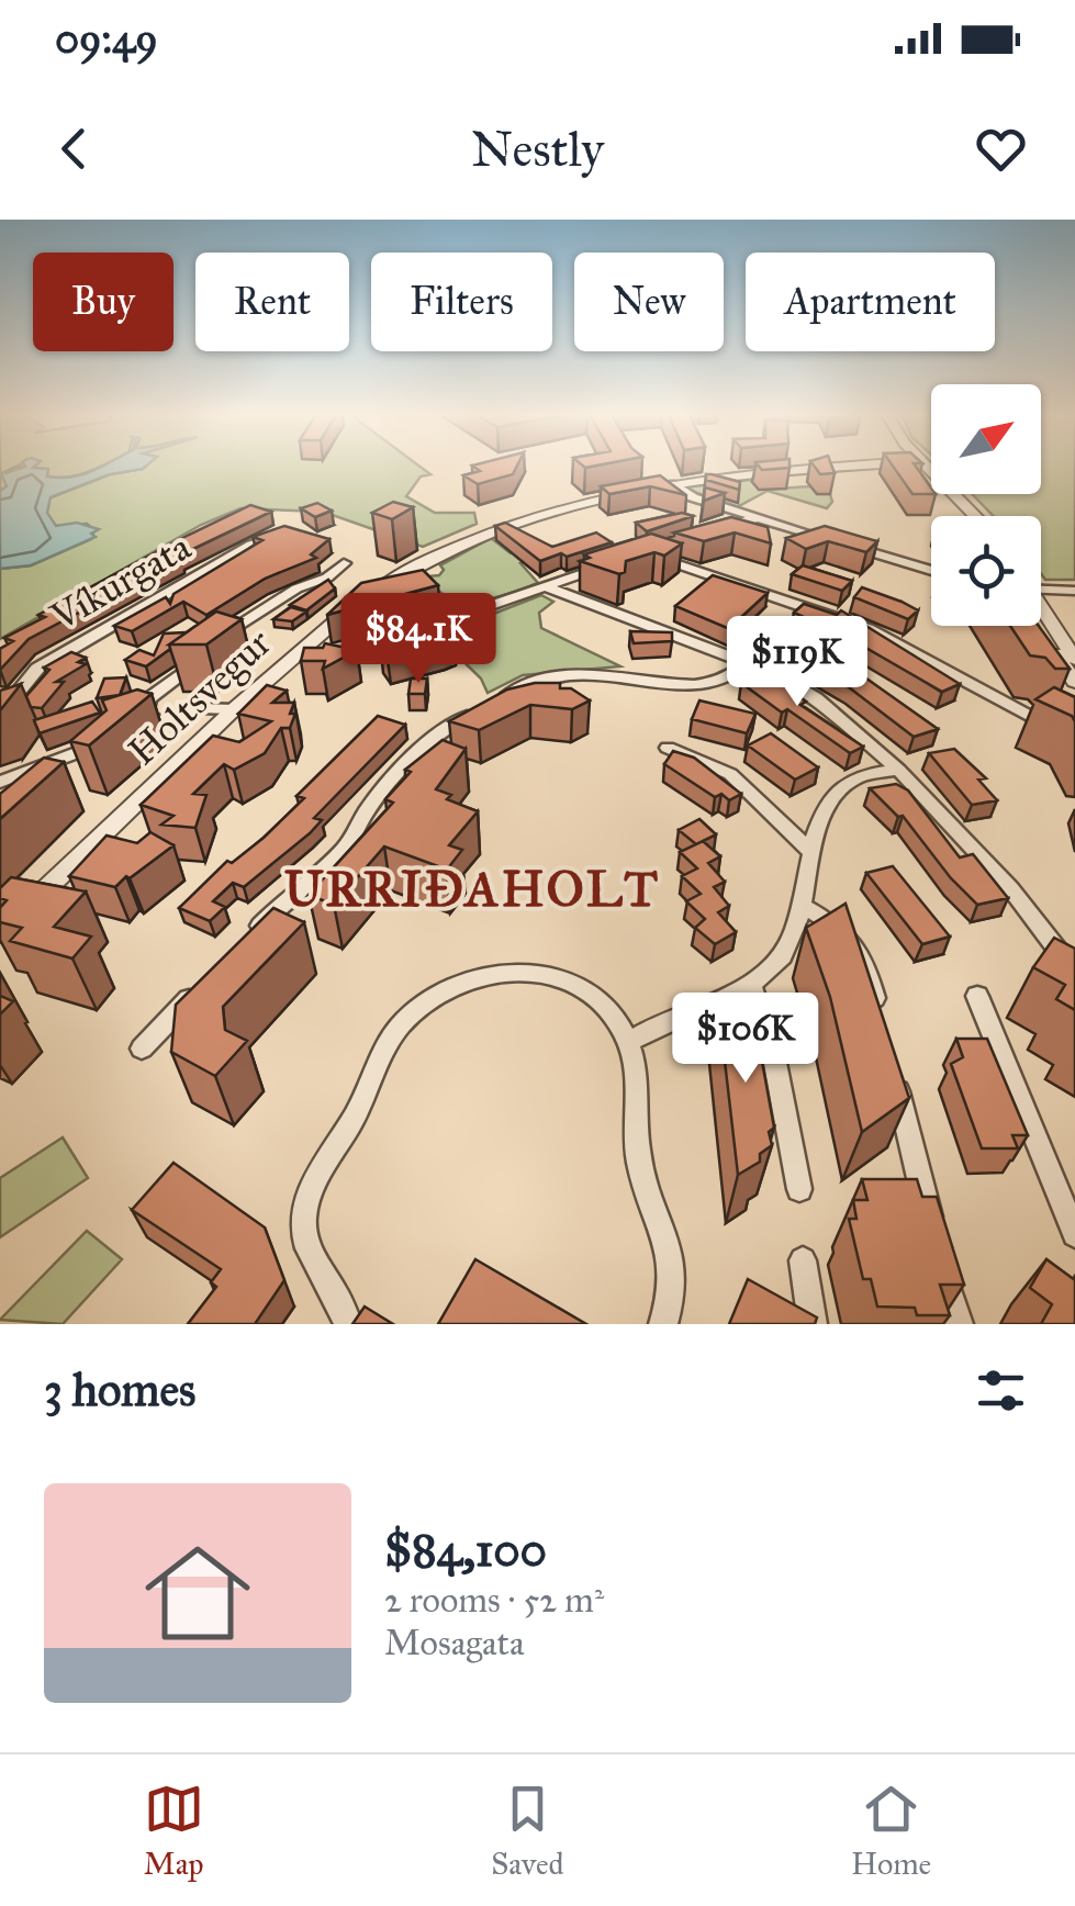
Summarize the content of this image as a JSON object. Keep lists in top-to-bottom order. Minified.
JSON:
{"streets":{"street":["Víkurgata","Holtsvegur"]},"districts":["URRIÐAHOLT"],"north":"top right","page":{"status":"09:49","header":"Nestly","chip":["Buy","Rent","Filters","New","Apartment"],"price":["$84.1K","$119K","$106K"],"heading":"3 homes","list":[{"name":"$84,100","note":"2 rooms · 52 m² · Mosagata"}],"tabs":["Map","Saved","Home"]}}
